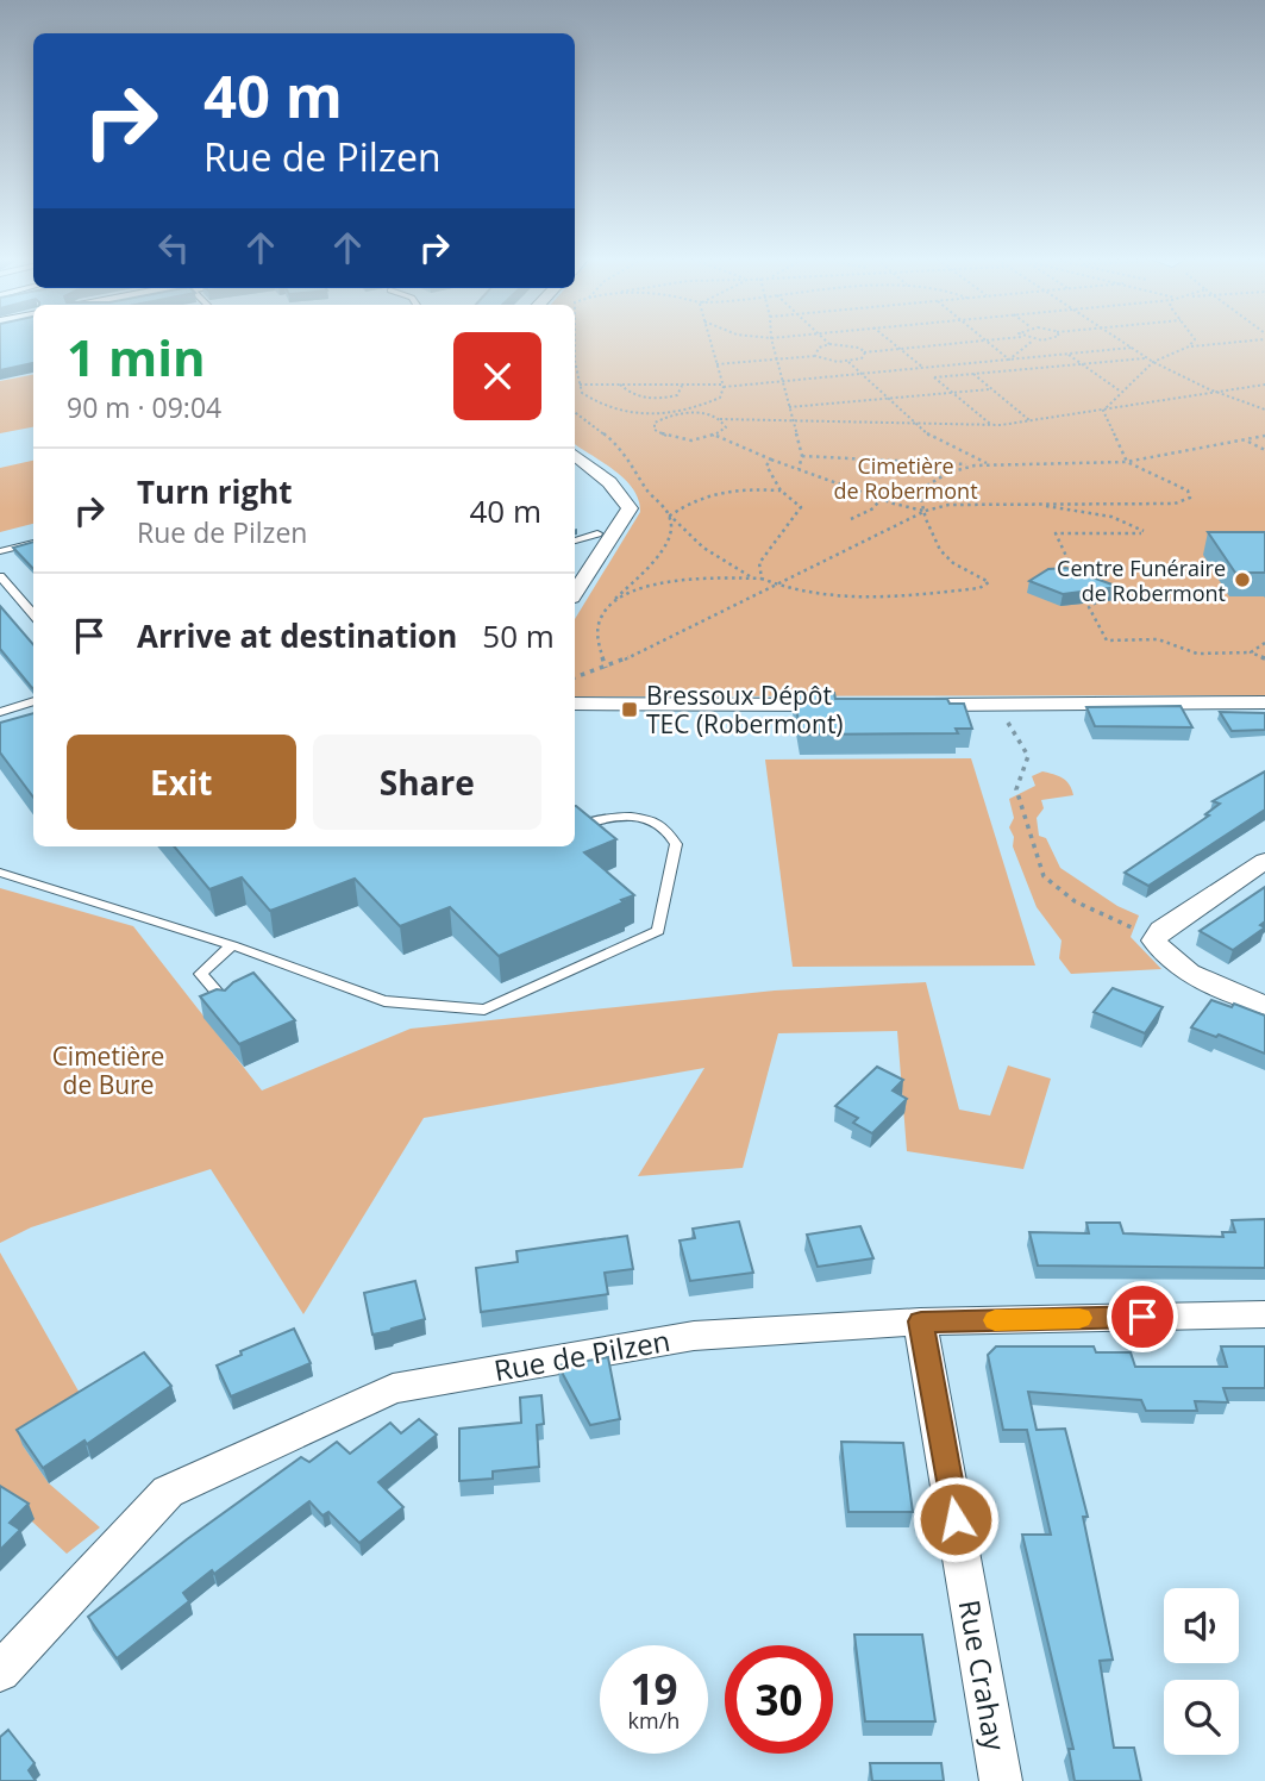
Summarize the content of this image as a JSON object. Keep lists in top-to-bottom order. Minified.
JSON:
{"streets":{"street":["Rue de Pilzen","Rue Crahay"]},"crossings":[["Rue de Pilzen","Rue Crahay"]],"parks":["Cimetière de Robermont","Cimetière de Bure"],"places":{"other":["Centre Funéraire de Robermont"],"transit":["Bressoux Dépôt TEC (Robermont)"]},"page":{"turn":["40 m","Rue de Pilzen"],"heading":["1 min","90 m · 09:04"],"list":[{"name":"Turn right","note":"Rue de Pilzen","value":"40 m"},{"name":"Arrive at destination","value":"50 m"}],"buttons":["Exit","Share"],"speed":"19 km/h","limit":"30"}}
